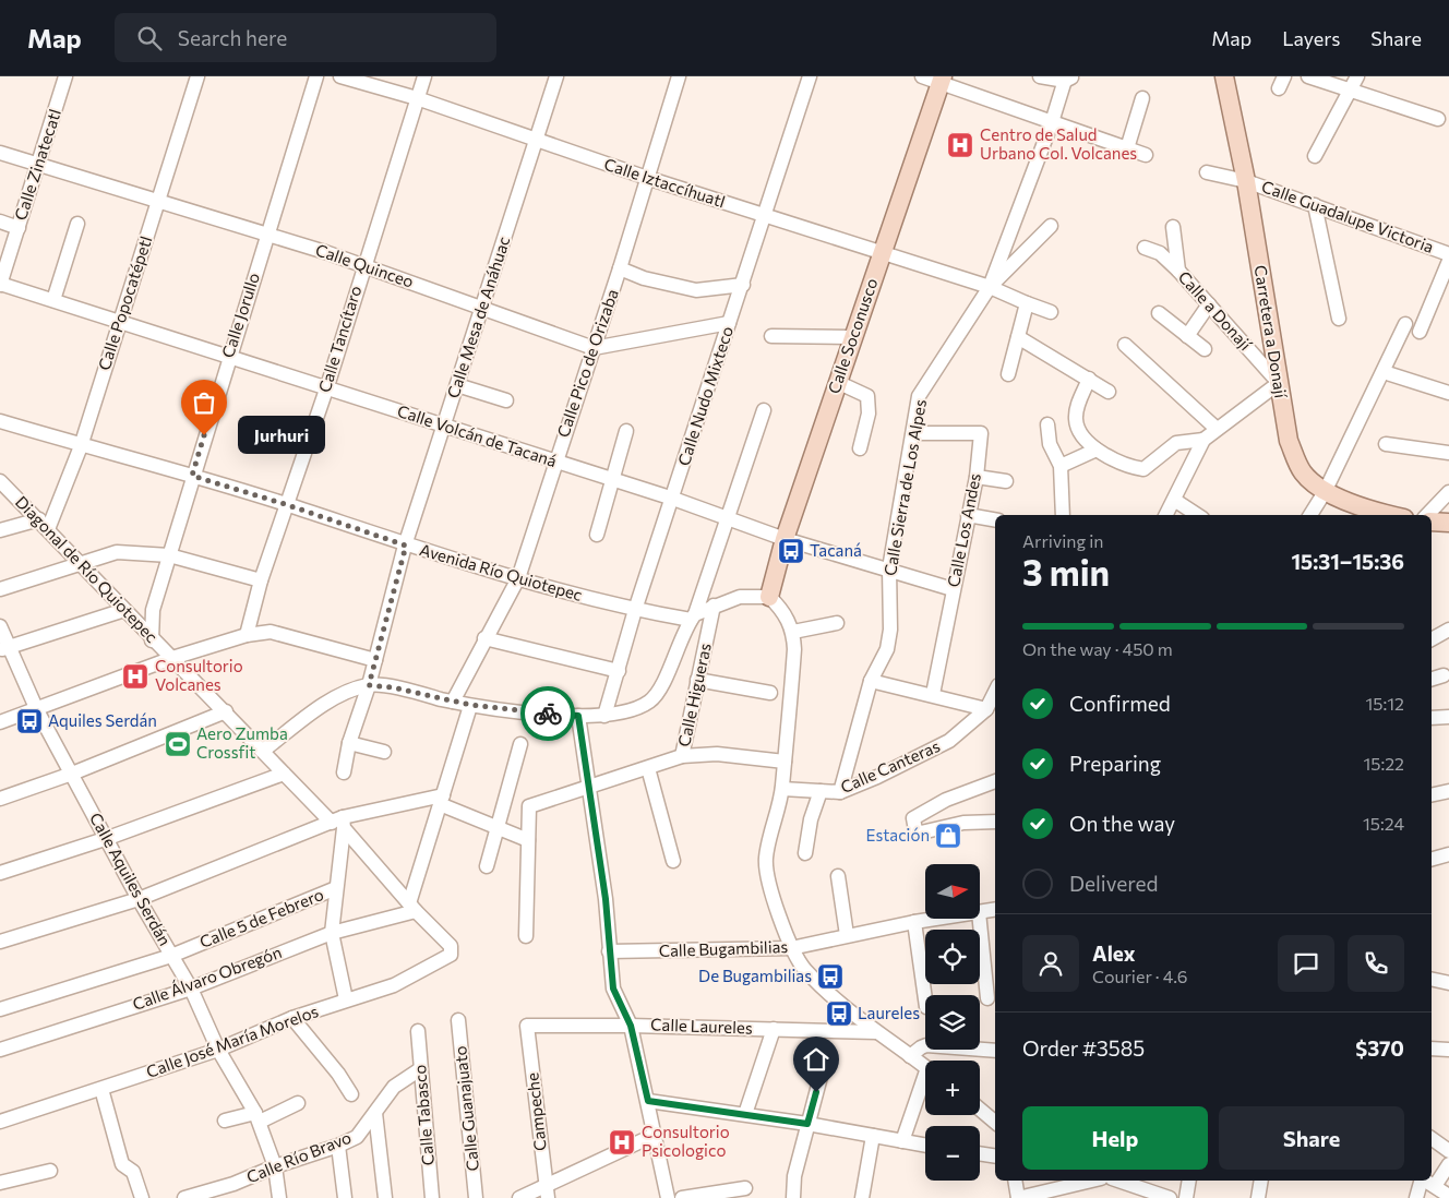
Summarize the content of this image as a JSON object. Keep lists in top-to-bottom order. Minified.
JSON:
{"streets":{"main road":["Carretera a Donají","Calle Soconusco"],"street":["Calle Zinatecatl","Calle Iztaccíhuatl","Calle Guadalupe Victoria","Calle Quinceo","Calle Popocatépetl","Calle a Donají","Calle Jorullo","Calle Mesa de Anáhuac","Calle Tancítaro","Calle Pico de Orizaba","Calle Nudo Mixteco","Calle Volcán de Tacaná","Calle Sierra de Los Alpes","Calle Los Andes","Diagonal de Río Quiotepec","Avenida Río Quiotepec","Calle Higueras","Calle Canteras","Calle Aquiles Serdán","Calle 5 de Febrero","Calle Bugambilias","Calle Álvaro Obregón","Calle Laureles","Calle José María Morelos","Calle Guanajuato","Campeche","Calle Tabasco","Calle Río Bravo"]},"crossings":[["Calle Zinatecatl","Calle Quinceo"],["Calle Zinatecatl","Calle Volcán de Tacaná"],["Calle Iztaccíhuatl","Calle Mesa de Anáhuac"],["Calle Iztaccíhuatl","Calle Soconusco"],["Calle Iztaccíhuatl","Calle Tancítaro"],["Calle Iztaccíhuatl","Calle Pico de Orizaba"],["Calle Iztaccíhuatl","Calle Nudo Mixteco"],["Calle Iztaccíhuatl","Calle Sierra de Los Alpes"],["Calle Guadalupe Victoria","Carretera a Donají"],["Calle Quinceo","Calle Popocatépetl"],["Calle Quinceo","Calle Jorullo"],["Calle Quinceo","Calle Mesa de Anáhuac"],["Calle Quinceo","Calle Tancítaro"],["Calle Quinceo","Calle Pico de Orizaba"],["Calle Quinceo","Calle Nudo Mixteco"],["Calle Popocatépetl","Calle Volcán de Tacaná"],["Calle Popocatépetl","Diagonal de Río Quiotepec"],["Calle Popocatépetl","Avenida Río Quiotepec"],["Calle a Donají","Carretera a Donají"],["Calle Jorullo","Calle Volcán de Tacaná"],["Calle Jorullo","Diagonal de Río Quiotepec"],["Calle Jorullo","Avenida Río Quiotepec"],["Calle Mesa de Anáhuac","Calle Volcán de Tacaná"],["Calle Mesa de Anáhuac","Avenida Río Quiotepec"],["Calle Soconusco","Calle Volcán de Tacaná"],["Calle Tancítaro","Calle Volcán de Tacaná"],["Calle Tancítaro","Avenida Río Quiotepec"],["Calle Pico de Orizaba","Calle Volcán de Tacaná"],["Calle Pico de Orizaba","Avenida Río Quiotepec"],["Calle Nudo Mixteco","Calle Volcán de Tacaná"],["Calle Nudo Mixteco","Avenida Río Quiotepec"],["Calle Volcán de Tacaná","Calle Sierra de Los Alpes"],["Calle Volcán de Tacaná","Calle Los Andes"],["Calle Sierra de Los Alpes","Calle Los Andes"],["Calle Sierra de Los Alpes","Calle Canteras"],["Diagonal de Río Quiotepec","Calle Álvaro Obregón"],["Diagonal de Río Quiotepec","Calle José María Morelos"],["Calle Aquiles Serdán","Calle 5 de Febrero"],["Calle Aquiles Serdán","Calle Álvaro Obregón"],["Calle Aquiles Serdán","Calle José María Morelos"],["Calle Aquiles Serdán","Calle Río Bravo"],["Calle Laureles","Campeche"],["Calle Tabasco","Calle Río Bravo"]],"places":{"hospital":["Centro de Salud Urbano Col. Volcanes","Consultorio Volcanes","Consultorio Psicologico"],"other":["Jurhuri"],"bus stop":["Tacaná","Aquiles Serdán","De Bugambilias","Laureles"],"sports":["Aero Zumba Crossfit"],"shop":["Estación"]},"north":"right","page":{"header":"Map","search":"Search here","nav":["Map","Layers","Share"],"bubble":"Jurhuri","heading":["3 min","Arriving in","15:31–15:36"],"panel":["Alex","Courier · 4.6","Order #3585","$370"],"bar":"On the way · 450 m","list":[["Confirmed","15:12"],["Preparing","15:22"],["On the way","15:24"],"Delivered"],"map_buttons":["+","−"],"buttons":["Help","Share"]}}
